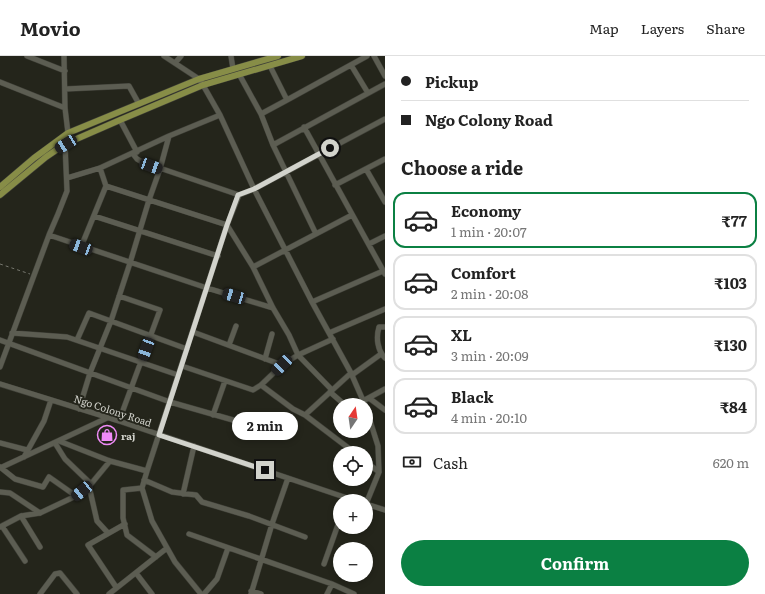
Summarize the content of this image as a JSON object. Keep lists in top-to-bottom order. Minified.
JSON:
{"streets":{"street":["Ngo Colony Road"]},"places":{"shop":["raj"]},"north":"top","page":{"header":"Movio","nav":["Map","Layers","Share"],"banner":["Pickup","Ngo Colony Road"],"heading":"Choose a ride","list":[{"name":"Economy","note":"1 min · 20:07","value":"₹77"},{"name":"Comfort","note":"2 min · 20:08","value":"₹103"},{"name":"XL","note":"3 min · 20:09","value":"₹130"},{"name":"Black","note":"4 min · 20:10","value":"₹84"}],"map_buttons":["+","−"],"bubble":"2 min","pay":["Cash","620 m"],"buttons":"Confirm"}}
